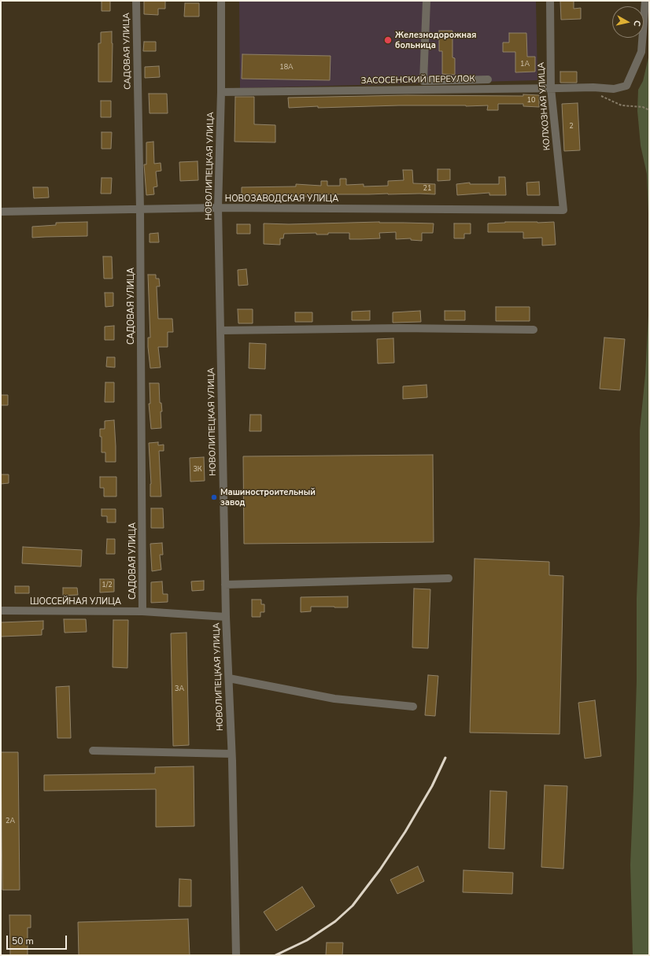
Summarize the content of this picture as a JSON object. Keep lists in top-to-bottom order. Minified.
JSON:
{"streets":{"street":["САДОВАЯ УЛИЦА","ЗАСОСЕНСКИЙ ПЕРЕУЛОК","КОЛХОЗНАЯ УЛИЦА","НОВОЛИПЕЦКАЯ УЛИЦА","НОВОЗАВОДСКАЯ УЛИЦА","ШОССЕЙНАЯ УЛИЦА"]},"crossings":[["САДОВАЯ УЛИЦА","НОВОЗАВОДСКАЯ УЛИЦА"],["САДОВАЯ УЛИЦА","ШОССЕЙНАЯ УЛИЦА"],["ЗАСОСЕНСКИЙ ПЕРЕУЛОК","КОЛХОЗНАЯ УЛИЦА"],["ЗАСОСЕНСКИЙ ПЕРЕУЛОК","НОВОЛИПЕЦКАЯ УЛИЦА"],["КОЛХОЗНАЯ УЛИЦА","НОВОЗАВОДСКАЯ УЛИЦА"],["НОВОЛИПЕЦКАЯ УЛИЦА","НОВОЗАВОДСКАЯ УЛИЦА"],["НОВОЛИПЕЦКАЯ УЛИЦА","ШОССЕЙНАЯ УЛИЦА"]],"places":["Железнодорожная больница","Машиностроительный завод"],"house_numbers":["1А","18А","10","2","21","3К","1/2","3А","2А"],"scale_bar":"50 m","north":"right"}
